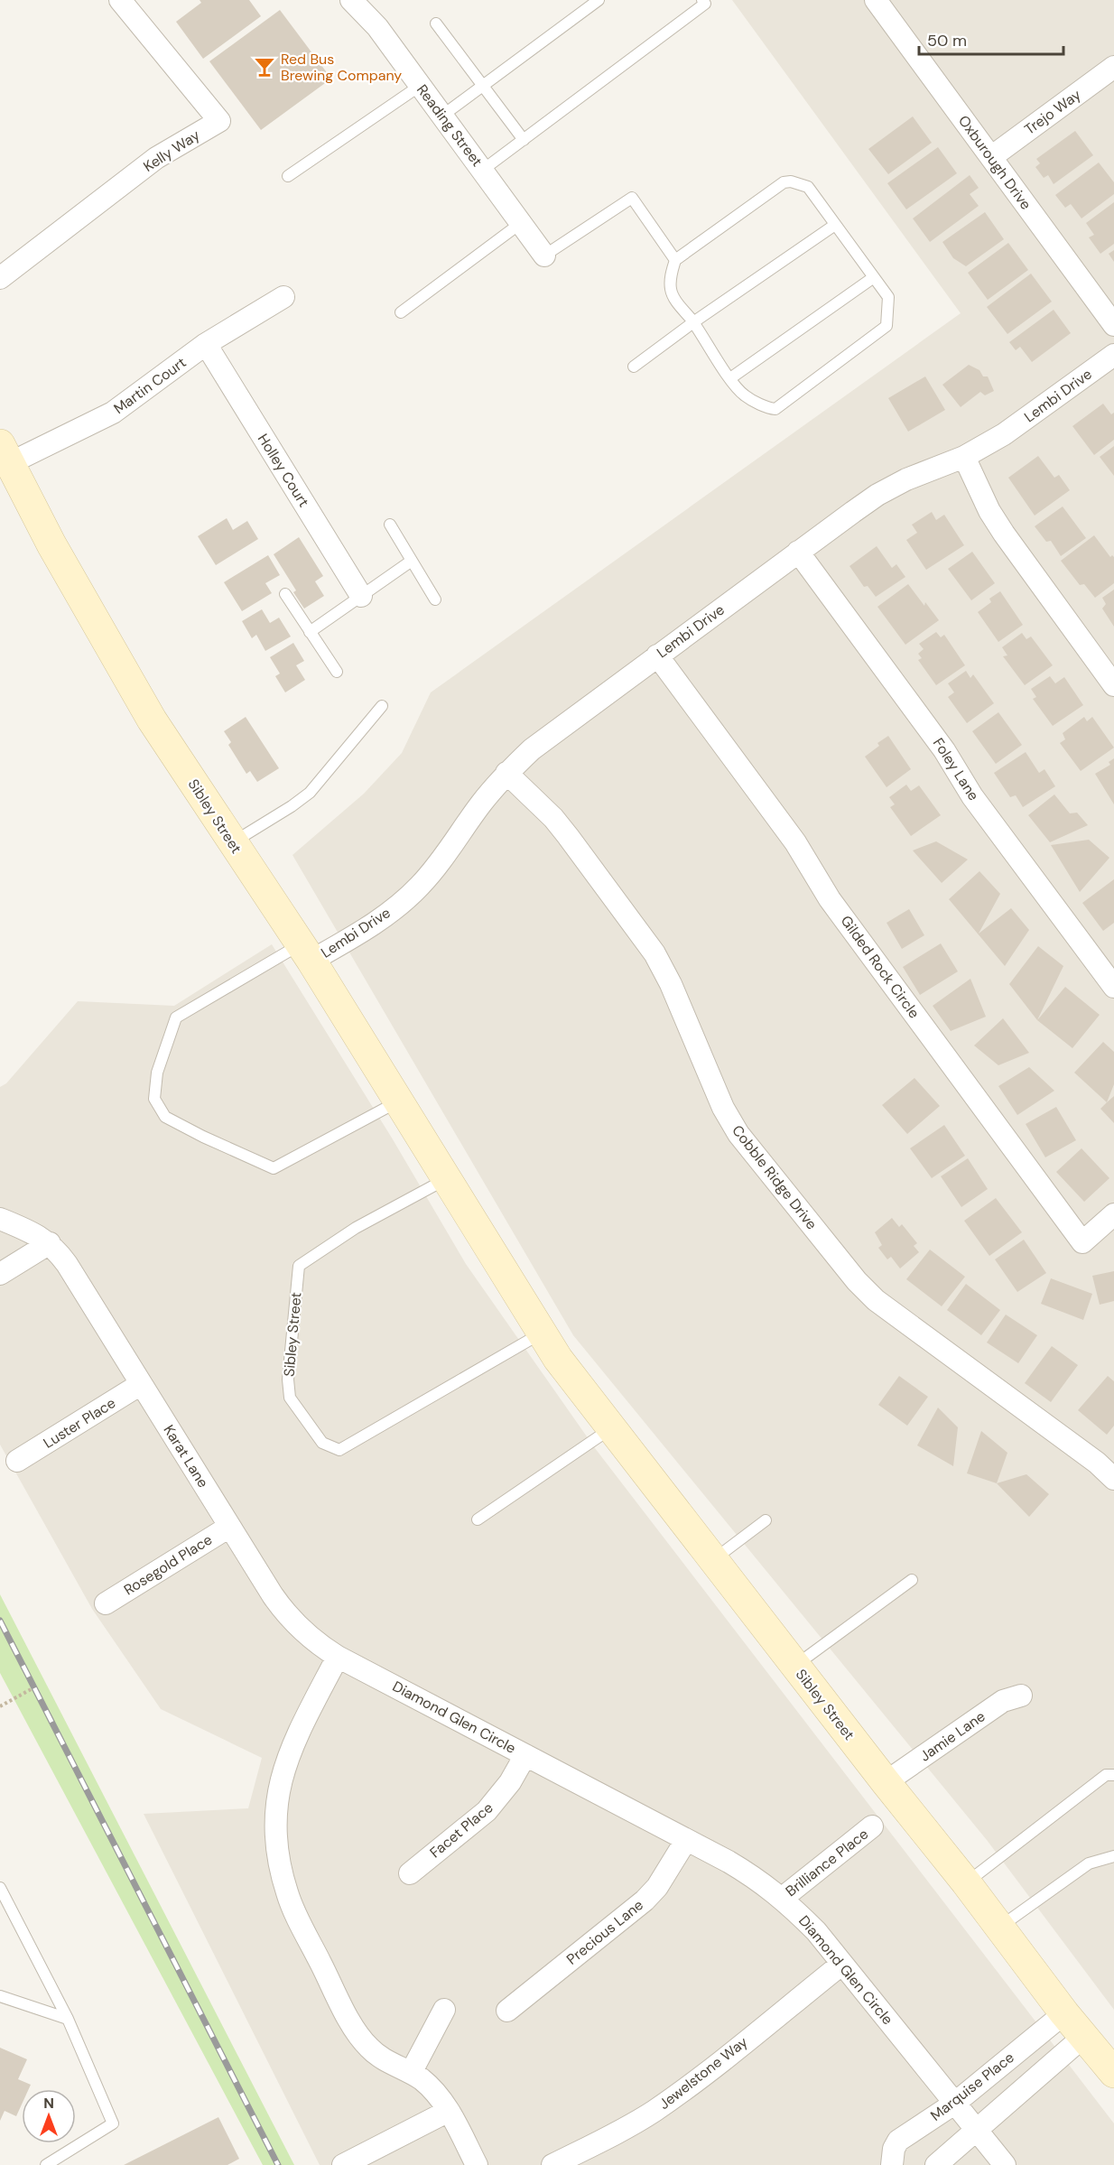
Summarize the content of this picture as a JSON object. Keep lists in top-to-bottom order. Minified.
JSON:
{"streets":{"street":["Trejo Way","Reading Street","Kelly Way","Oxburough Drive","Martin Court","Lembi Drive","Holley Court","Foley Lane","Sibley Street","Gilded Rock Circle","Cobble Ridge Drive","Luster Place","Karat Lane","Rosegold Place","Diamond Glen Circle","Jamie Lane","Facet Place","Brilliance Place","Precious Lane","Jewelstone Way","Marquise Place"]},"crossings":[["Trejo Way","Oxburough Drive"],["Martin Court","Holley Court"],["Martin Court","Sibley Street"],["Lembi Drive","Foley Lane"],["Lembi Drive","Sibley Street"],["Lembi Drive","Gilded Rock Circle"],["Lembi Drive","Cobble Ridge Drive"],["Sibley Street","Jamie Lane"],["Sibley Street","Marquise Place"],["Luster Place","Karat Lane"],["Karat Lane","Rosegold Place"],["Karat Lane","Diamond Glen Circle"],["Diamond Glen Circle","Facet Place"],["Diamond Glen Circle","Brilliance Place"],["Diamond Glen Circle","Precious Lane"],["Diamond Glen Circle","Jewelstone Way"],["Diamond Glen Circle","Marquise Place"]],"places":{"bar":["Red Bus Brewing Company"]},"scale_bar":"50 m","north":"top"}
